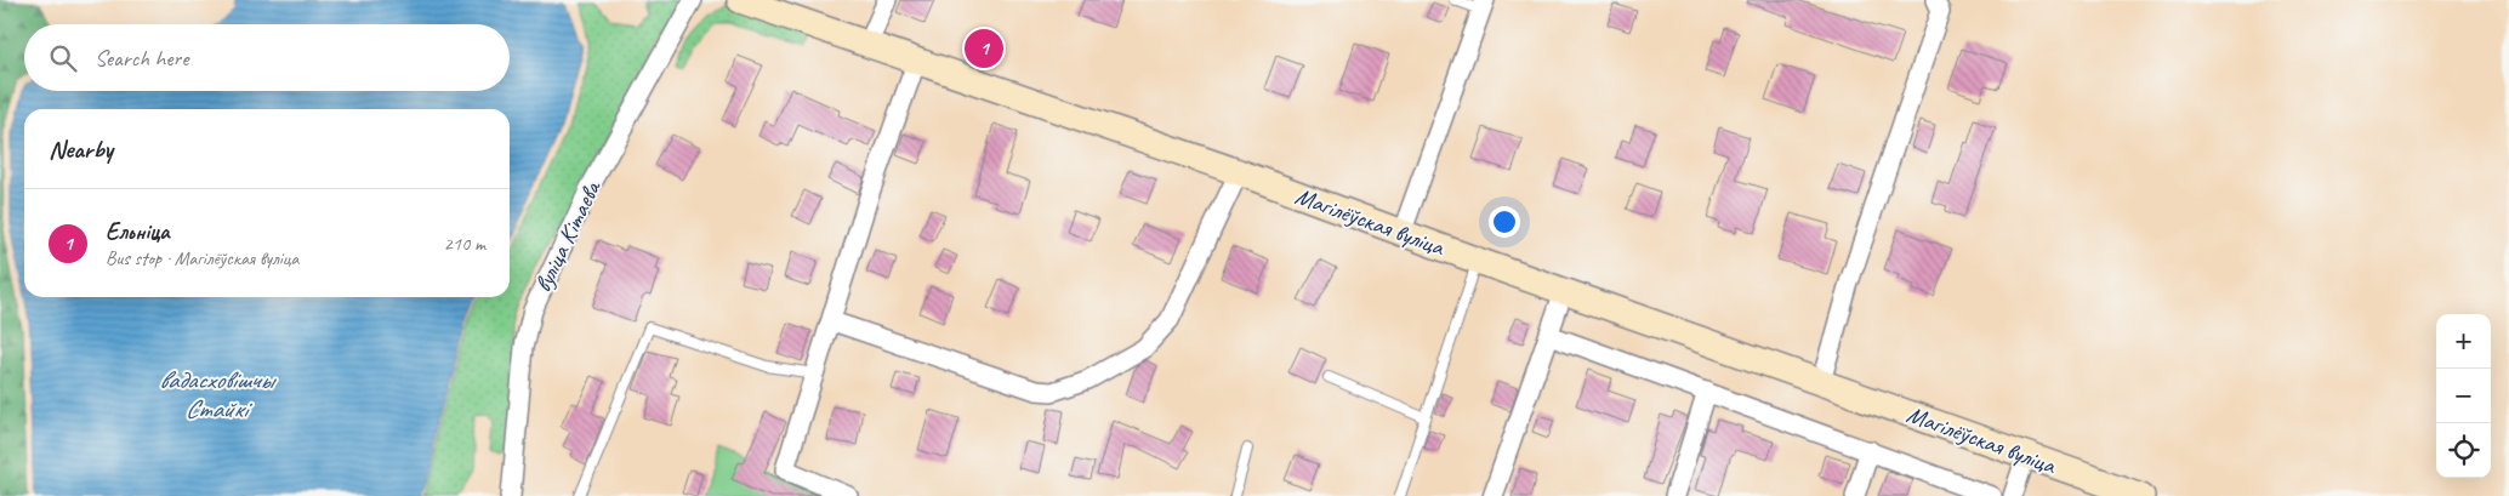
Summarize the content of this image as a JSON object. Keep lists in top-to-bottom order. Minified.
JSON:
{"streets":{"main road":["Магілёўская вуліца"],"street":["вуліца Кітаева"]},"water":["вадасховішчы Стайкі"],"page":{"search":"Search here","pins":"1","heading":"Nearby","list":[{"mark":"1","name":"Ельніца","note":"Bus stop · Магілёўская вуліца","value":"210 m"}],"map_buttons":["+","−"]}}
